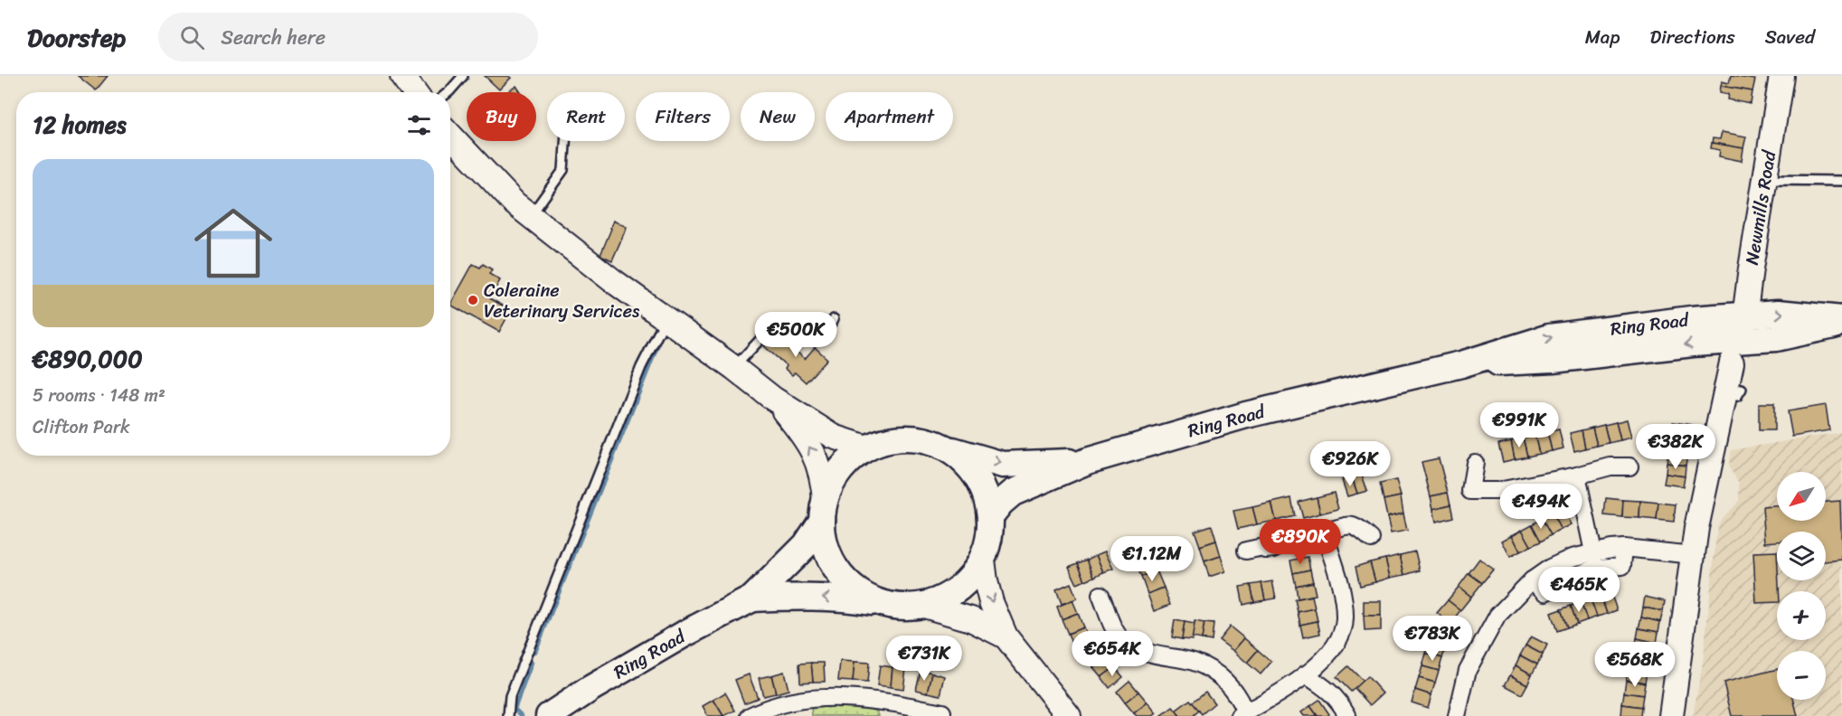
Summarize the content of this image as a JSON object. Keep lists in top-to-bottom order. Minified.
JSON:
{"streets":{"main road":["Newmills Road","Ring Road"]},"crossings":[["Newmills Road","Ring Road"]],"places":["Coleraine Veterinary Services"],"north":"bottom left","page":{"header":"Doorstep","search":"Search here","nav":["Map","Directions","Saved"],"chip":["Buy","Rent","Filters","New","Apartment"],"heading":"12 homes","list":[{"name":"€890,000","note":"5 rooms · 148 m² · Clifton Park"}],"price":["€500K","€991K","€382K","€926K","€494K","€890K","€1.12M","€465K","€783K","€654K","€731K","€568K"],"map_buttons":["+","−"]}}
